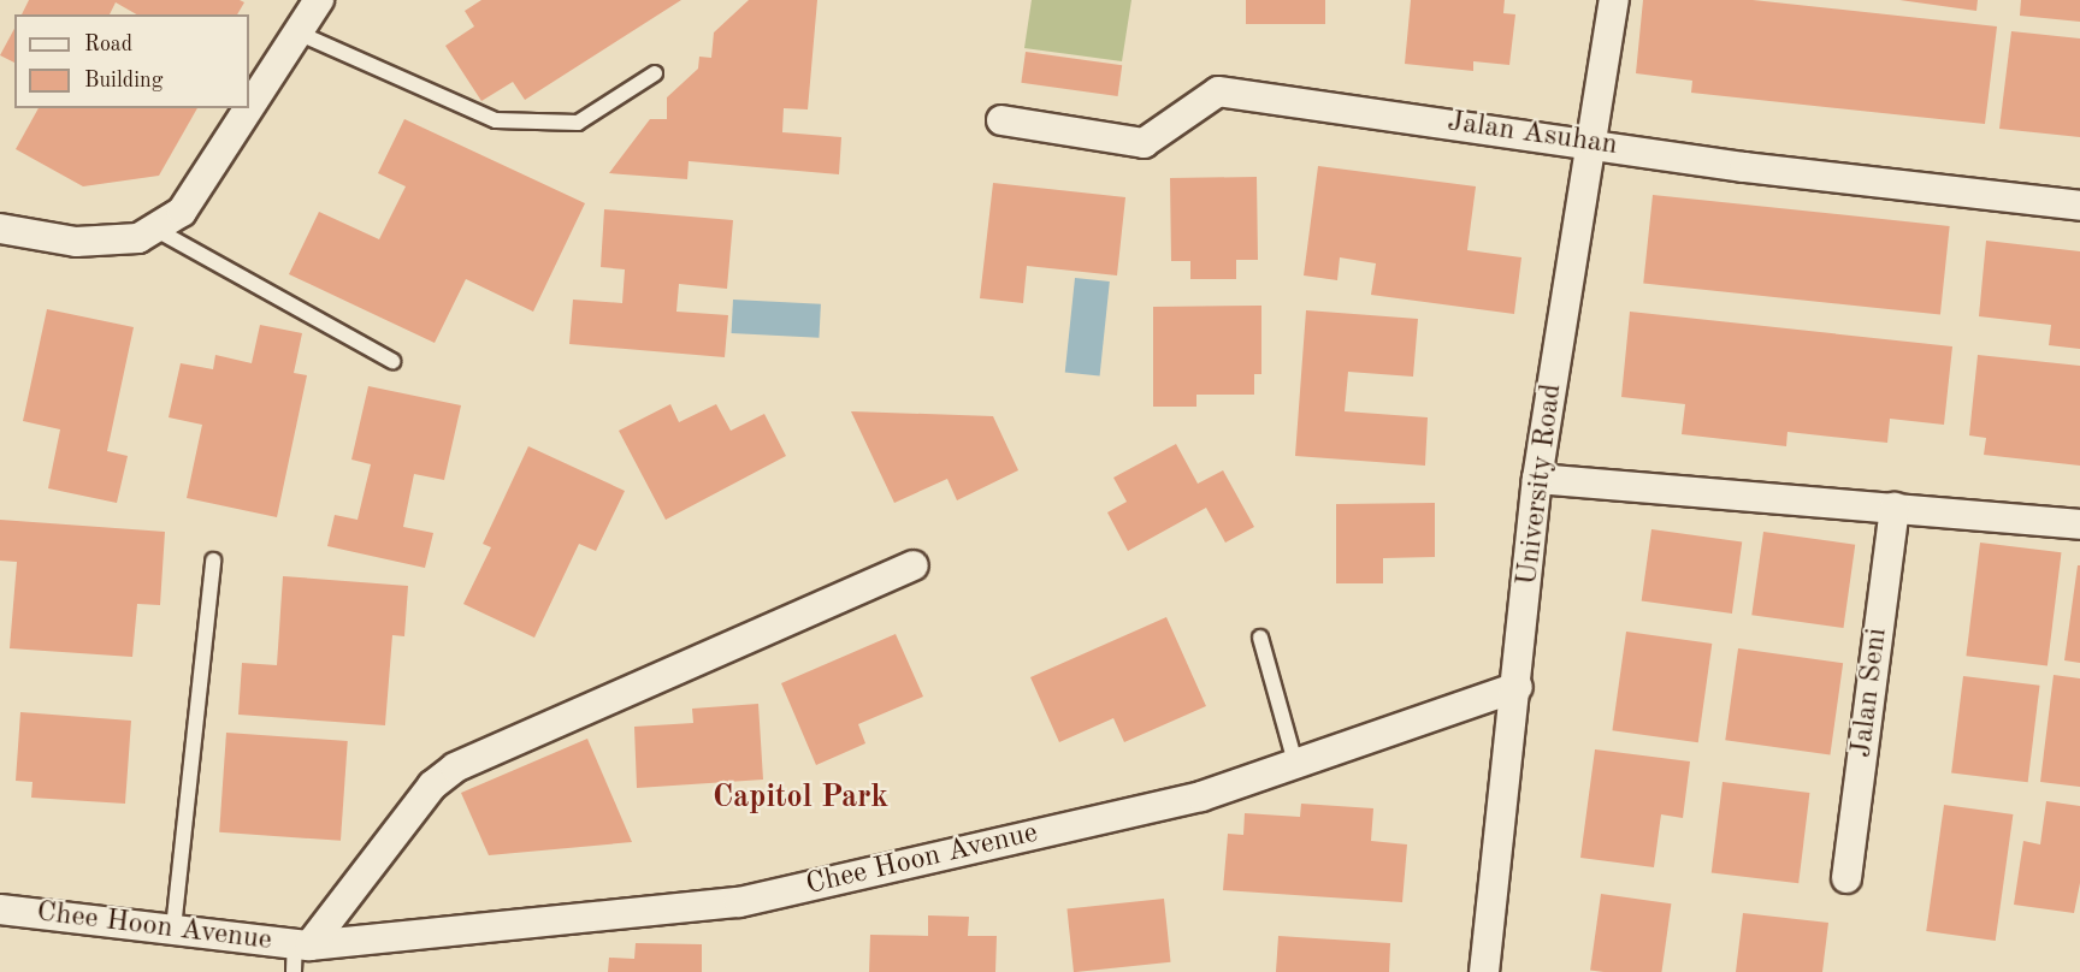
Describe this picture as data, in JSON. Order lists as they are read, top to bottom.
{
  "streets": {
    "street": [
      "Jalan Asuhan",
      "University Road",
      "Jalan Seni",
      "Chee Hoon Avenue"
    ]
  },
  "crossings": [
    ["Jalan Asuhan", "University Road"],
    ["University Road", "Chee Hoon Avenue"]
  ],
  "districts": ["Capitol Park"],
  "legend": ["Road", "Building"]
}
